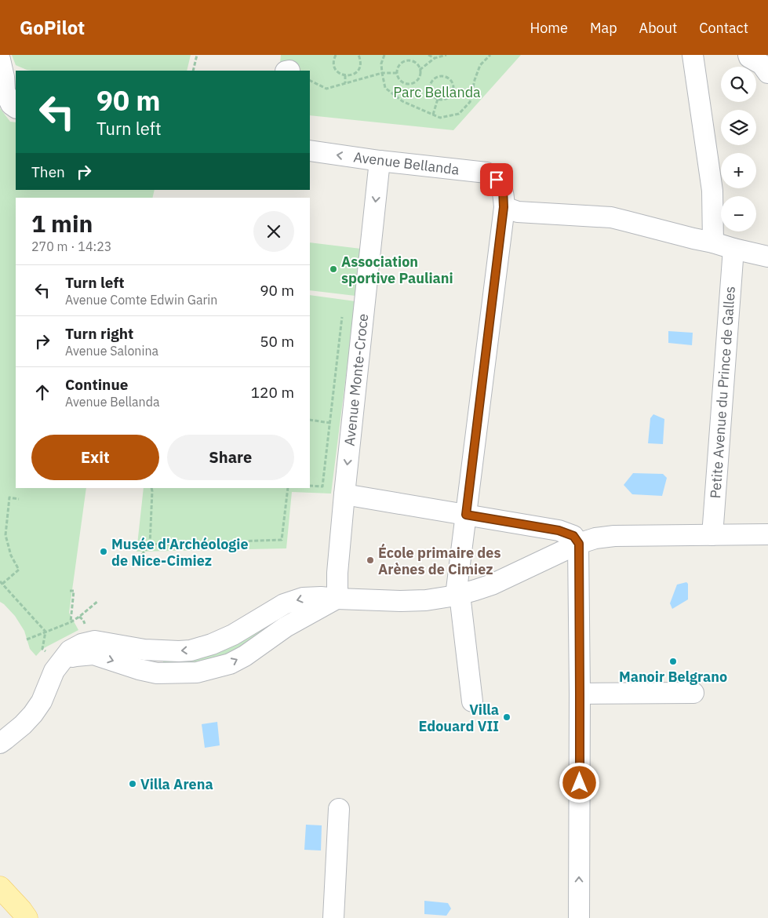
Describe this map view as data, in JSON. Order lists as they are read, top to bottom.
{
  "streets": {
    "street": ["Avenue Bellanda", "Avenue Monte-Croce", "Petite Avenue du Prince de Galles"]
  },
  "crossings": [
    ["Avenue Bellanda", "Avenue Monte-Croce"]
  ],
  "one_way": ["Avenue Monte-Croce"],
  "parks": ["Parc Bellanda"],
  "places": [
    "Association sportive Pauliani",
    "Musée d'Archéologie de Nice-Cimiez",
    "École primaire des Arènes de Cimiez",
    "Manoir Belgrano",
    "Villa Edouard VII",
    "Villa Arena"
  ],
  "page": {
    "header": "GoPilot",
    "nav": [
      "Home",
      "Map",
      "About",
      "Contact"
    ],
    "map_buttons": ["+", "−"],
    "turn": ["90 m", "Turn left"],
    "then": "Then",
    "heading": ["1 min", "270 m · 14:23"],
    "list": [
      {
        "name": "Turn left",
        "note": "Avenue Comte Edwin Garin",
        "value": "90 m"
      },
      {
        "name": "Turn right",
        "note": "Avenue Salonina",
        "value": "50 m"
      },
      {
        "name": "Continue",
        "note": "Avenue Bellanda",
        "value": "120 m"
      }
    ],
    "buttons": ["Exit", "Share"]
  }
}
